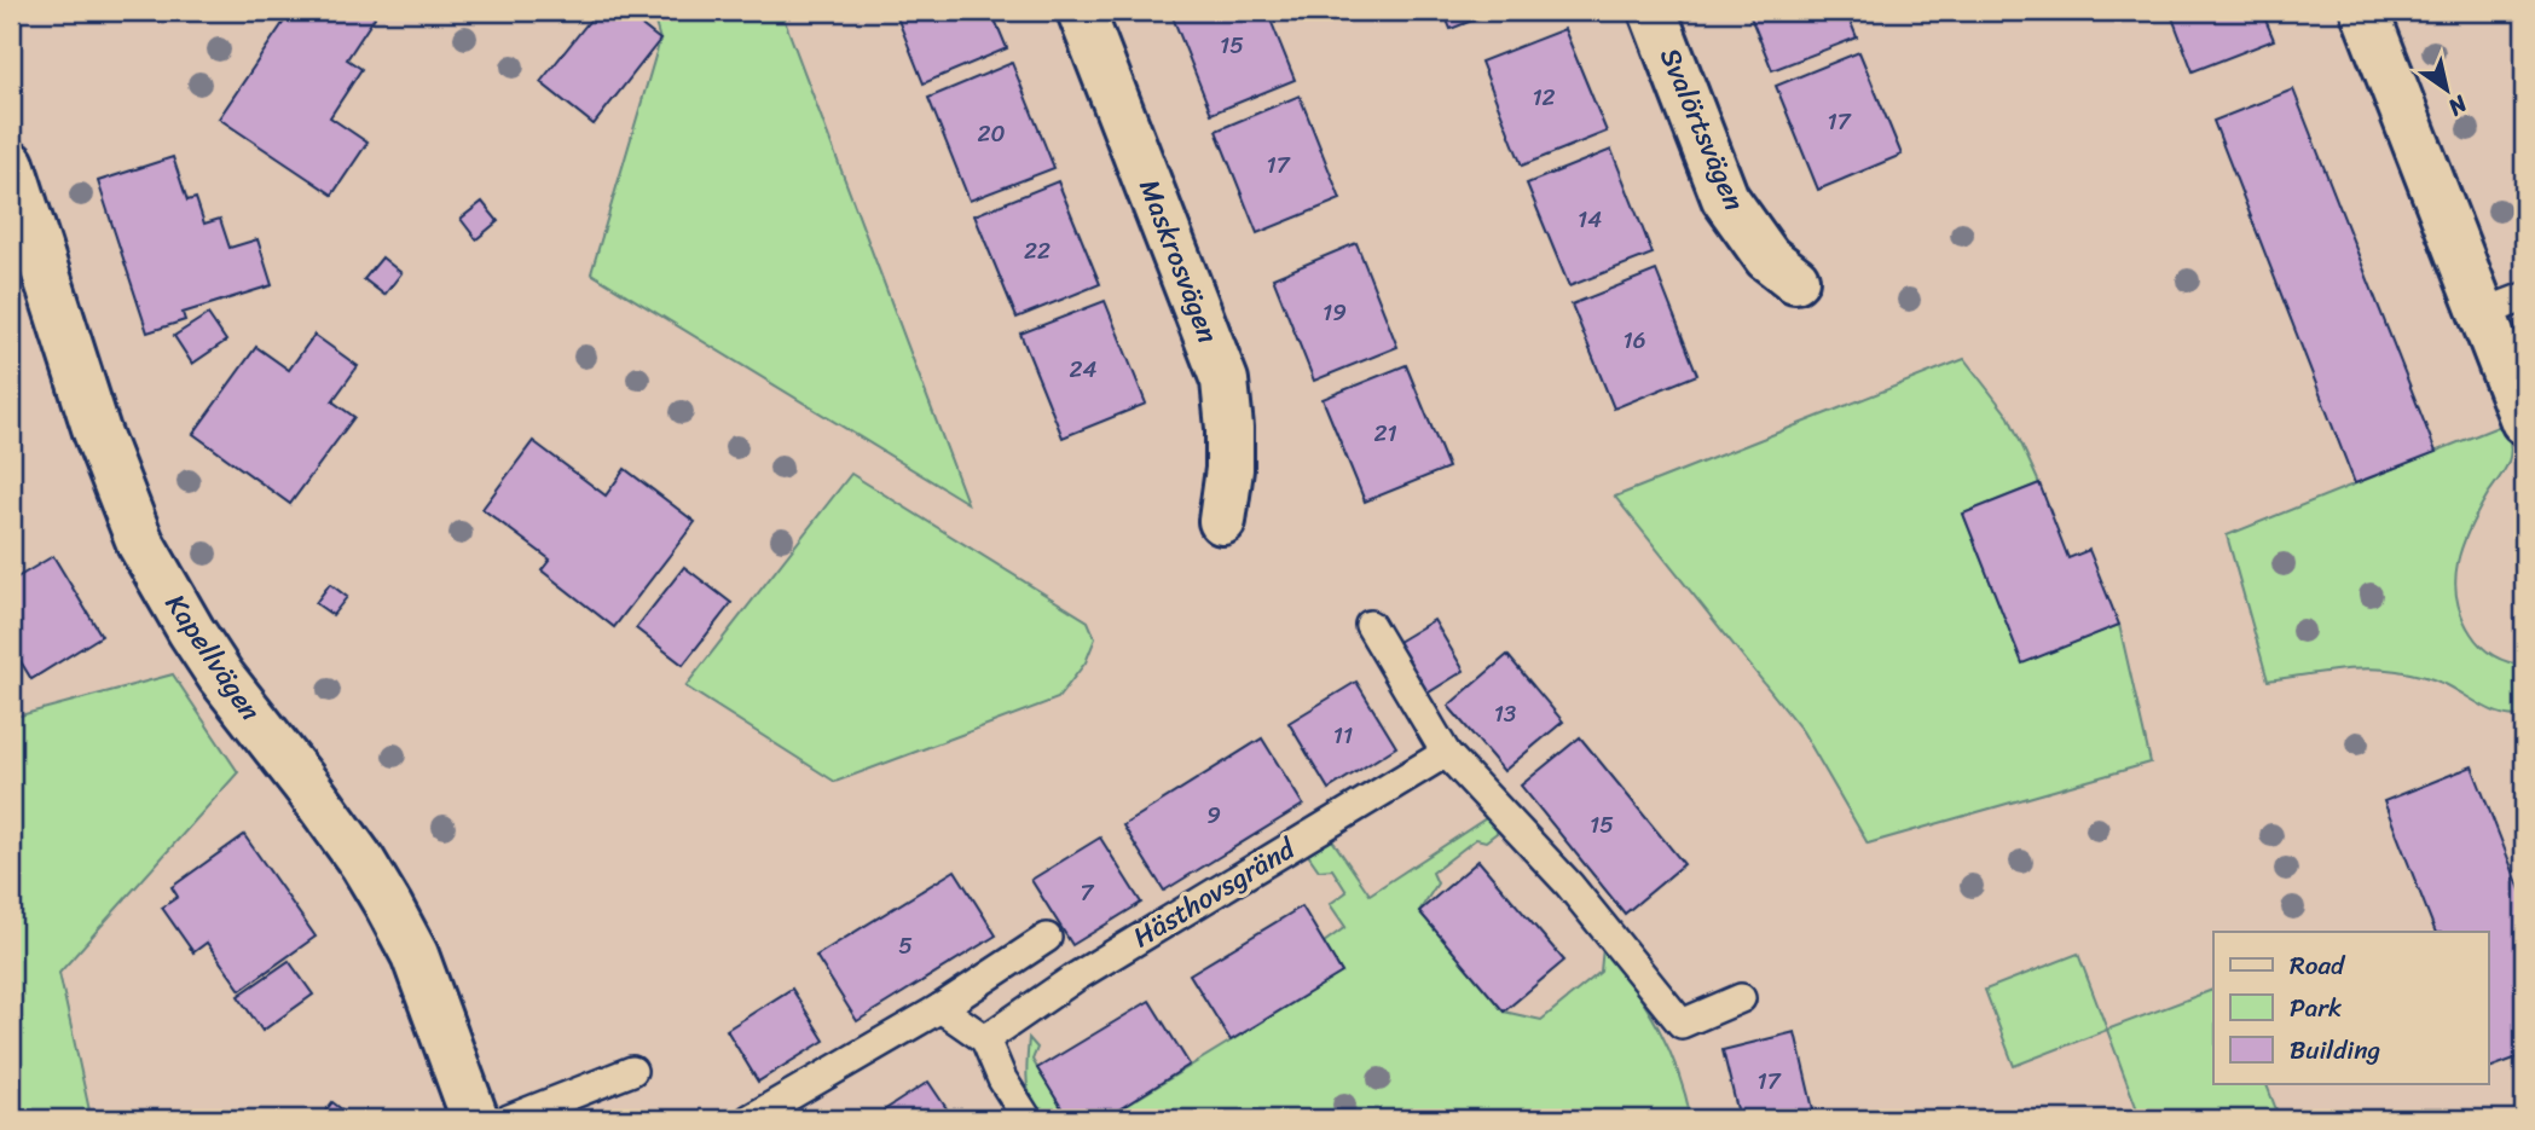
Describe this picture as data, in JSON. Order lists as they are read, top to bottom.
{
  "streets": {
    "street": ["Svalörtsvägen", "Maskrosvägen", "Kapellvägen"],
    "lane": ["Hästhovsgränd"]
  },
  "house_numbers": [
    "15",
    "12",
    "17",
    "20",
    "17",
    "14",
    "22",
    "19",
    "16",
    "24",
    "21",
    "13",
    "11",
    "9",
    "15",
    "7",
    "5",
    "17"
  ],
  "legend": ["Road", "Park", "Building"],
  "north": "bottom right"
}
